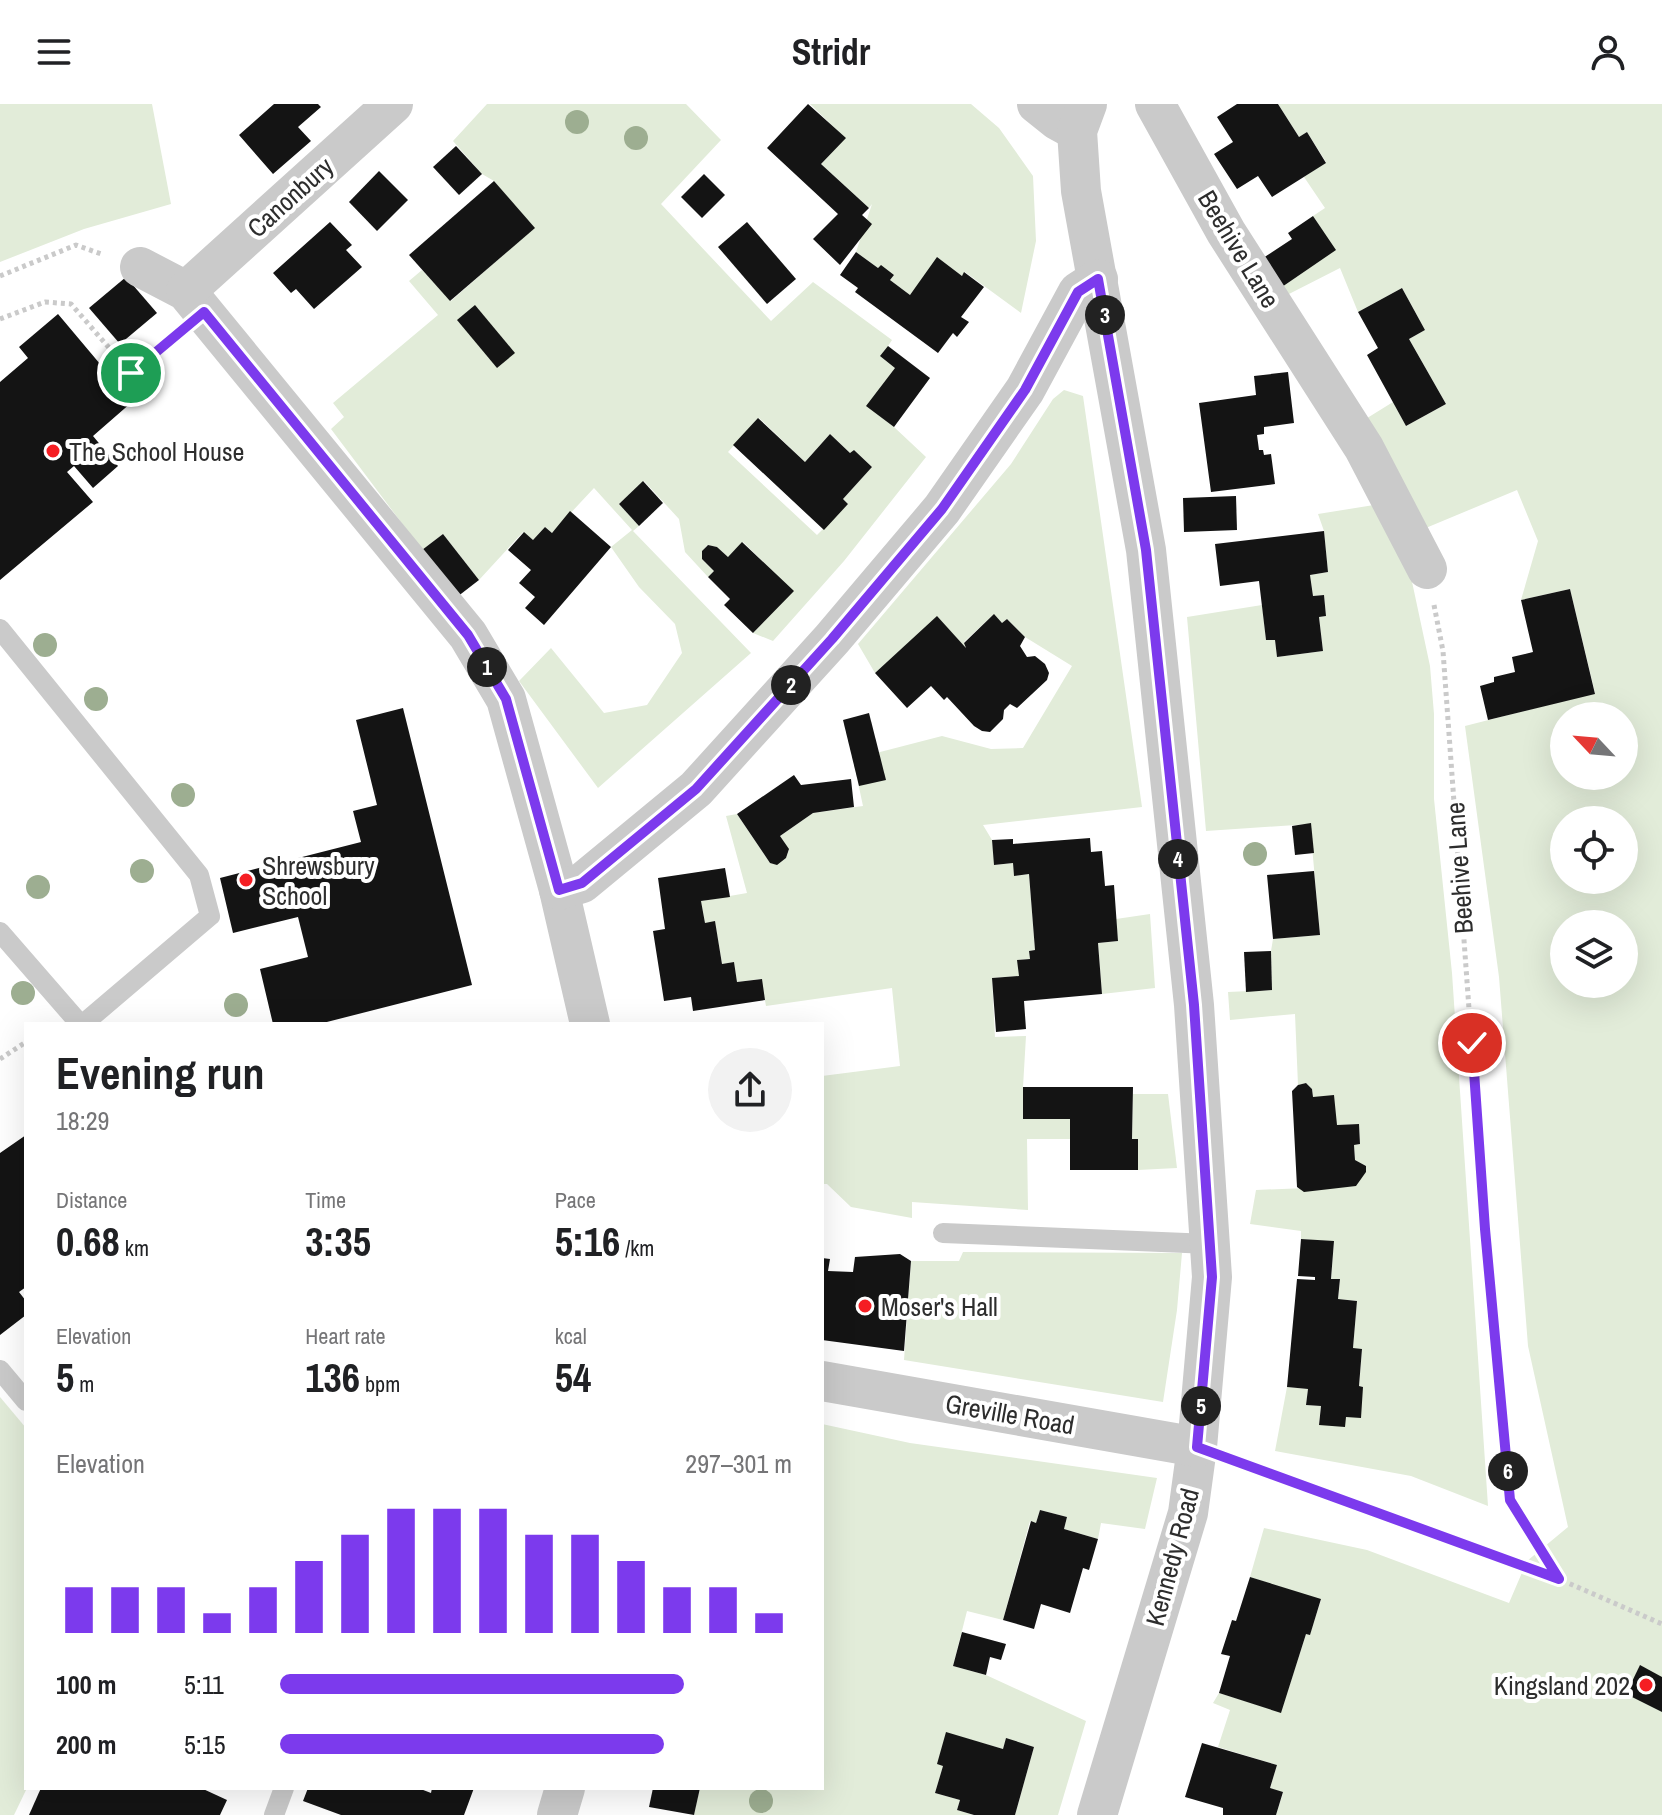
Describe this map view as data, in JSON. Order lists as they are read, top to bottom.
{
  "streets": {
    "street": [
      "Canonbury",
      "Beehive Lane",
      "Greville Road",
      "Kennedy Road"
    ]
  },
  "crossings": [
    ["Greville Road", "Kennedy Road"]
  ],
  "places": [
    "The School House",
    "Shrewsbury School",
    "Moser's Hall",
    "Kingsland 202"
  ],
  "north": "top left",
  "page": {
    "header": "Stridr",
    "pins": [
      "3",
      "1",
      "2",
      "4",
      "5",
      "6"
    ],
    "heading": ["Evening run", "18:29"],
    "stats": [
      ["Distance", "0.68 km"],
      ["Time", "3:35"],
      ["Pace", "5:16 /km"],
      ["Elevation", "5 m"],
      ["Heart rate", "136 bpm"],
      ["kcal", "54"]
    ],
    "chart": ["Elevation", "297–301 m"],
    "list": [
      {
        "name": "100 m",
        "note": "5:11"
      },
      {
        "name": "200 m",
        "note": "5:15"
      }
    ]
  }
}
